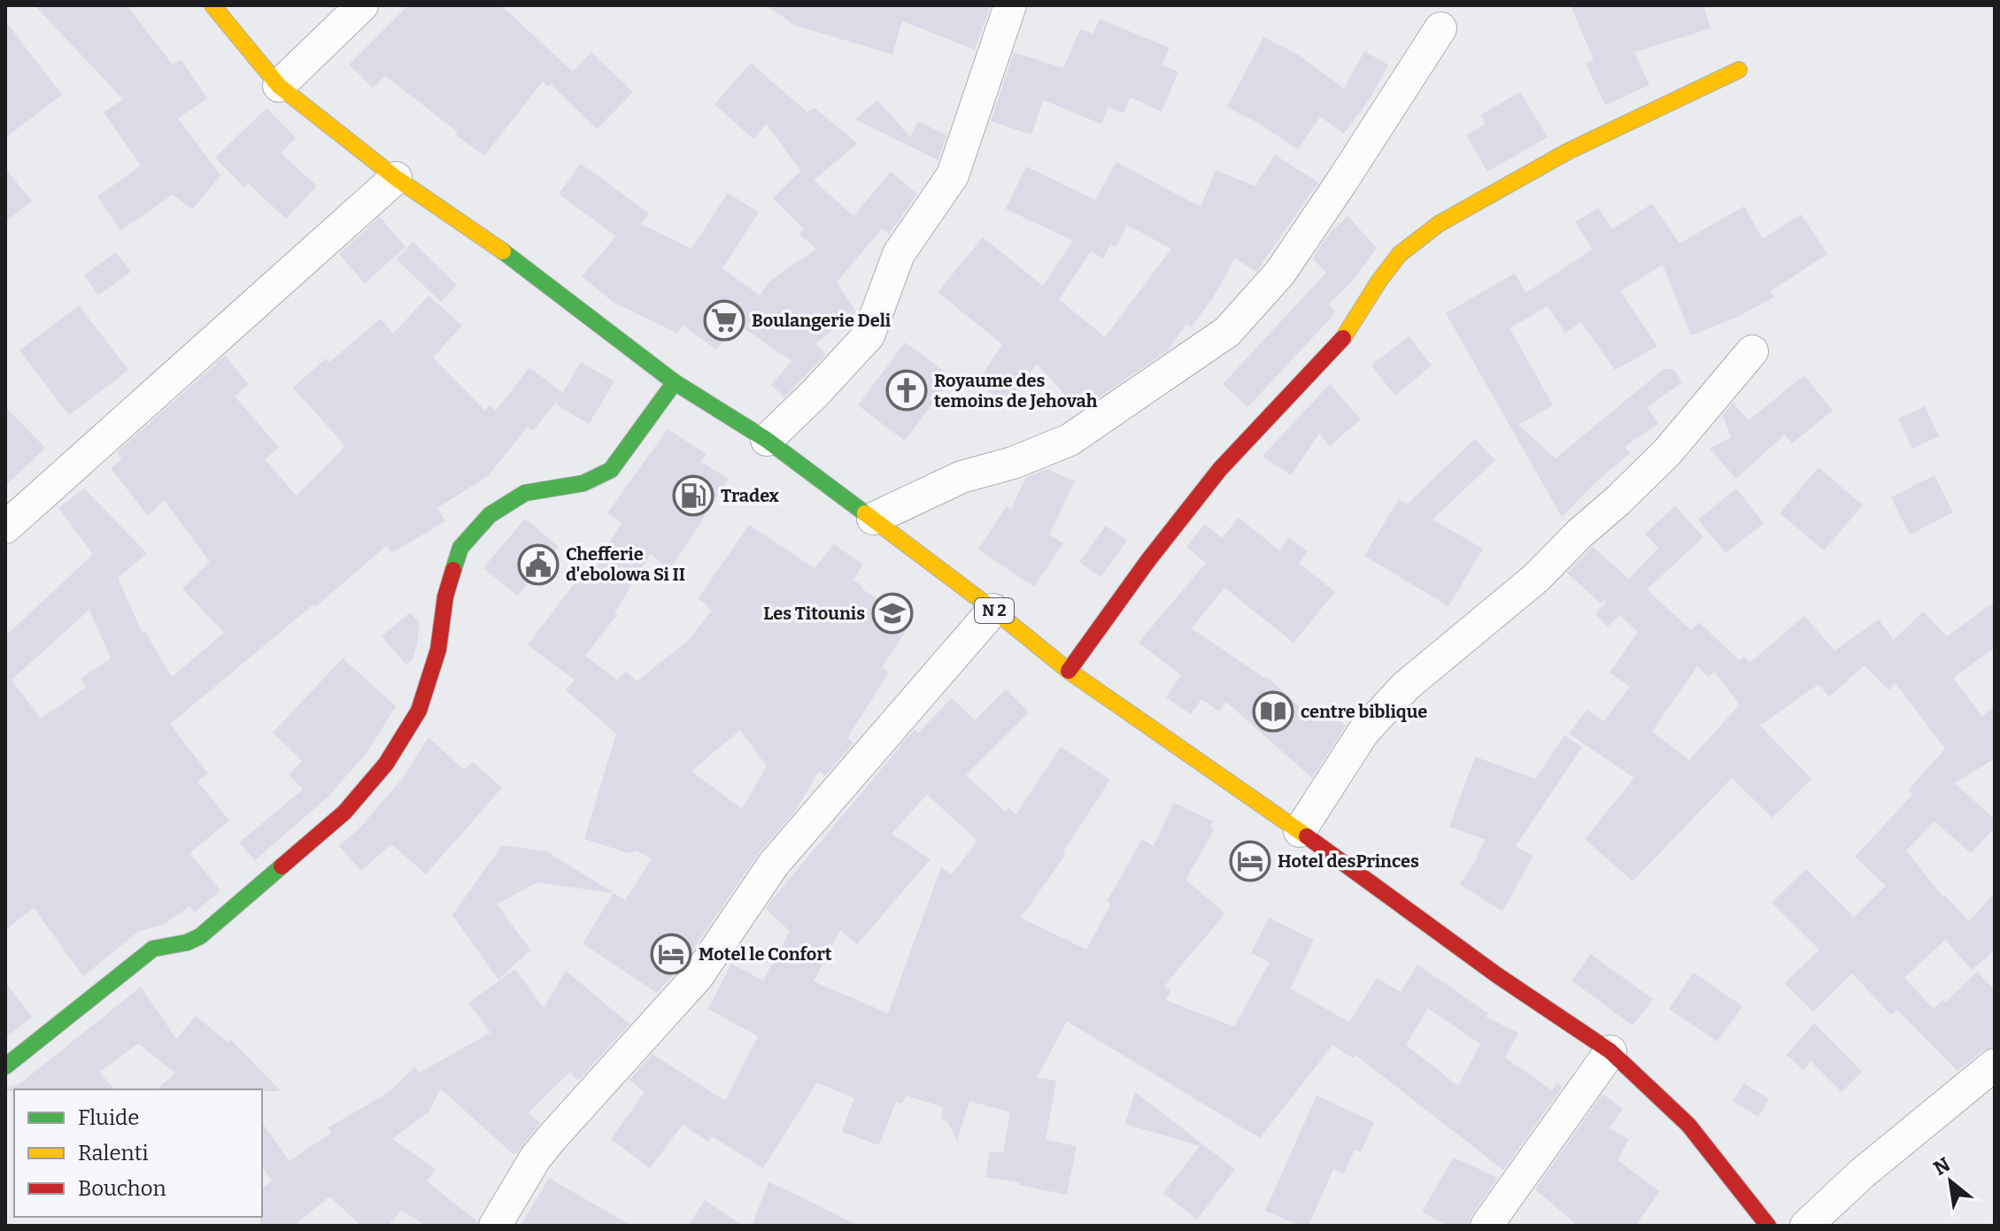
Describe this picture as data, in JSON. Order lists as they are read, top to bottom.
{
  "streets": {
    "main road": ["N 2"]
  },
  "places": {
    "supermarket": ["Boulangerie Deli"],
    "church": ["Royaume des temoins de Jehovah"],
    "fuel station": ["Tradex"],
    "public building": ["Chefferie d'ebolowa Si II"],
    "school or university": ["Les Titounis"],
    "library": ["centre biblique"],
    "hotel": ["Hotel desPrinces", "Motel le Confort"]
  },
  "legend": ["Fluide", "Ralenti", "Bouchon"],
  "north": "top left"
}
